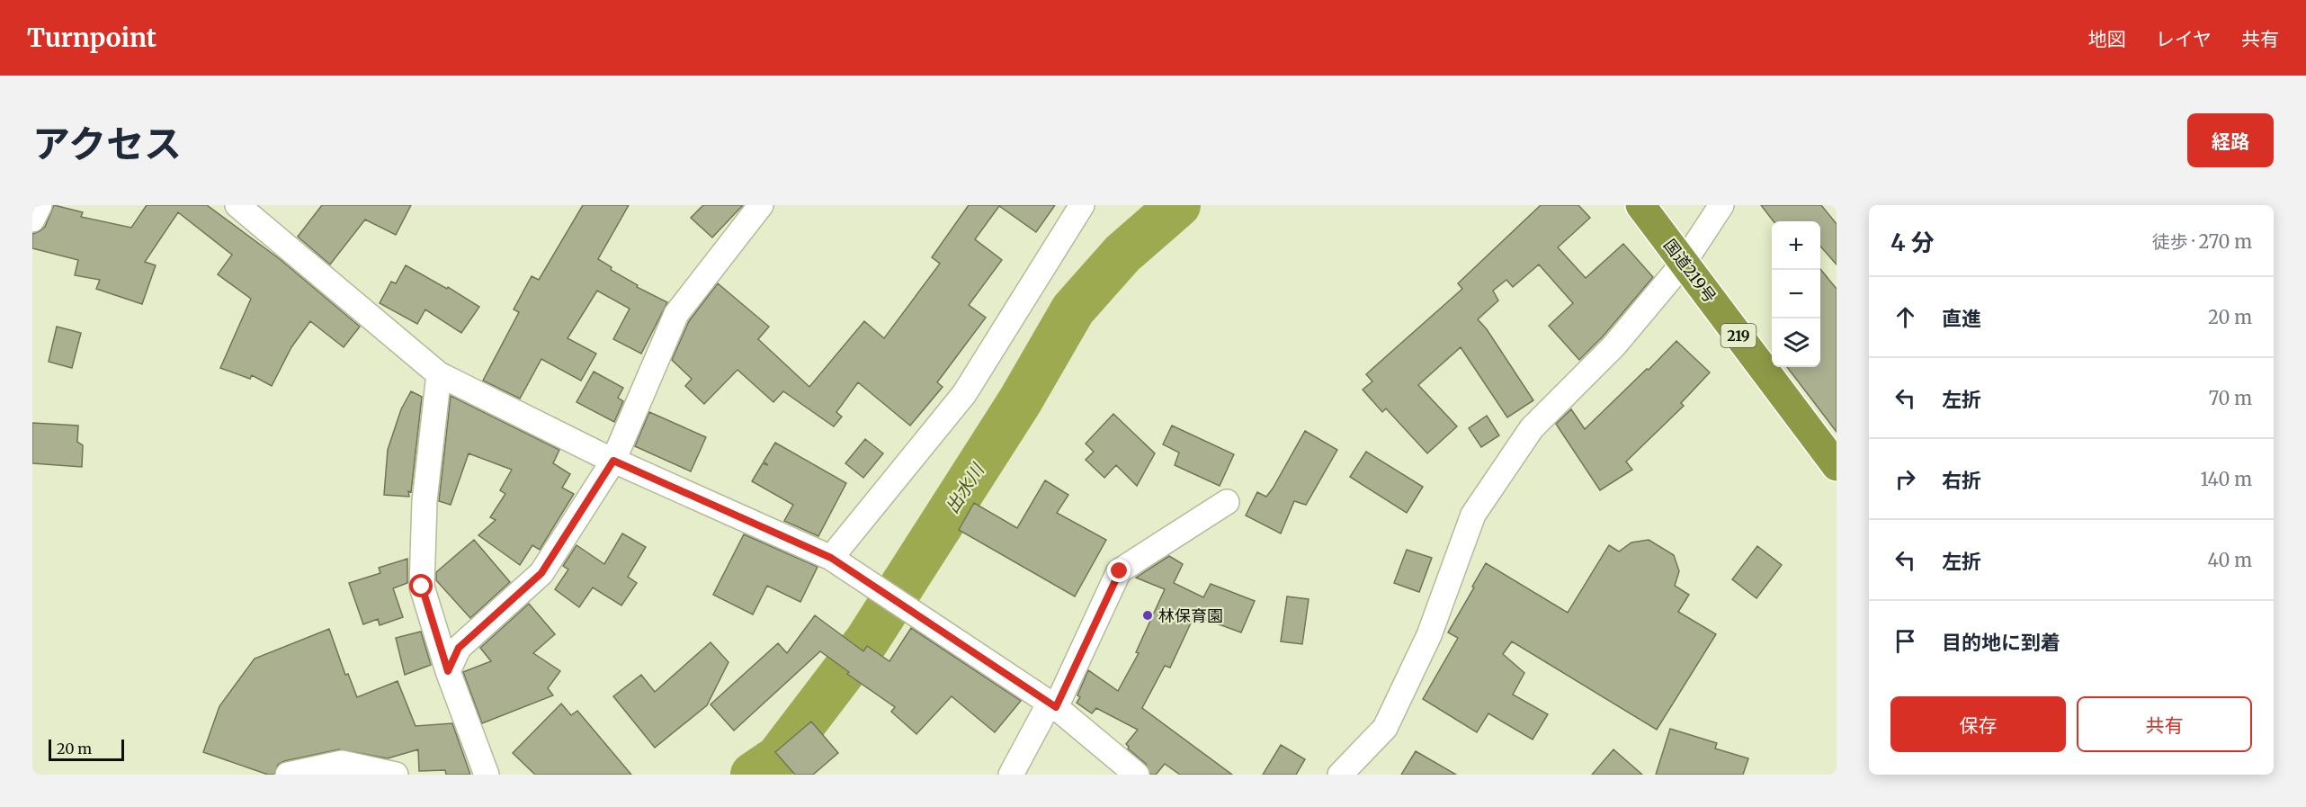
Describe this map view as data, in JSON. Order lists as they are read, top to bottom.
{
  "streets": {
    "highway": ["国道219号", "219"]
  },
  "water": ["出水川"],
  "places": ["林保育園"],
  "scale_bar": "20 m",
  "page": {
    "header": "Turnpoint",
    "nav": ["地図", "レイヤ", "共有"],
    "title": "アクセス",
    "buttons": [
      "経路",
      ["保存", "共有"]
    ],
    "heading": ["4 分", "徒歩 · 270 m"],
    "map_buttons": ["+", "−"],
    "list": [
      ["直進", "20 m"],
      ["左折", "70 m"],
      ["右折", "140 m"],
      ["左折", "40 m"],
      "目的地に到着"
    ],
    "scale": "20 m"
  }
}
